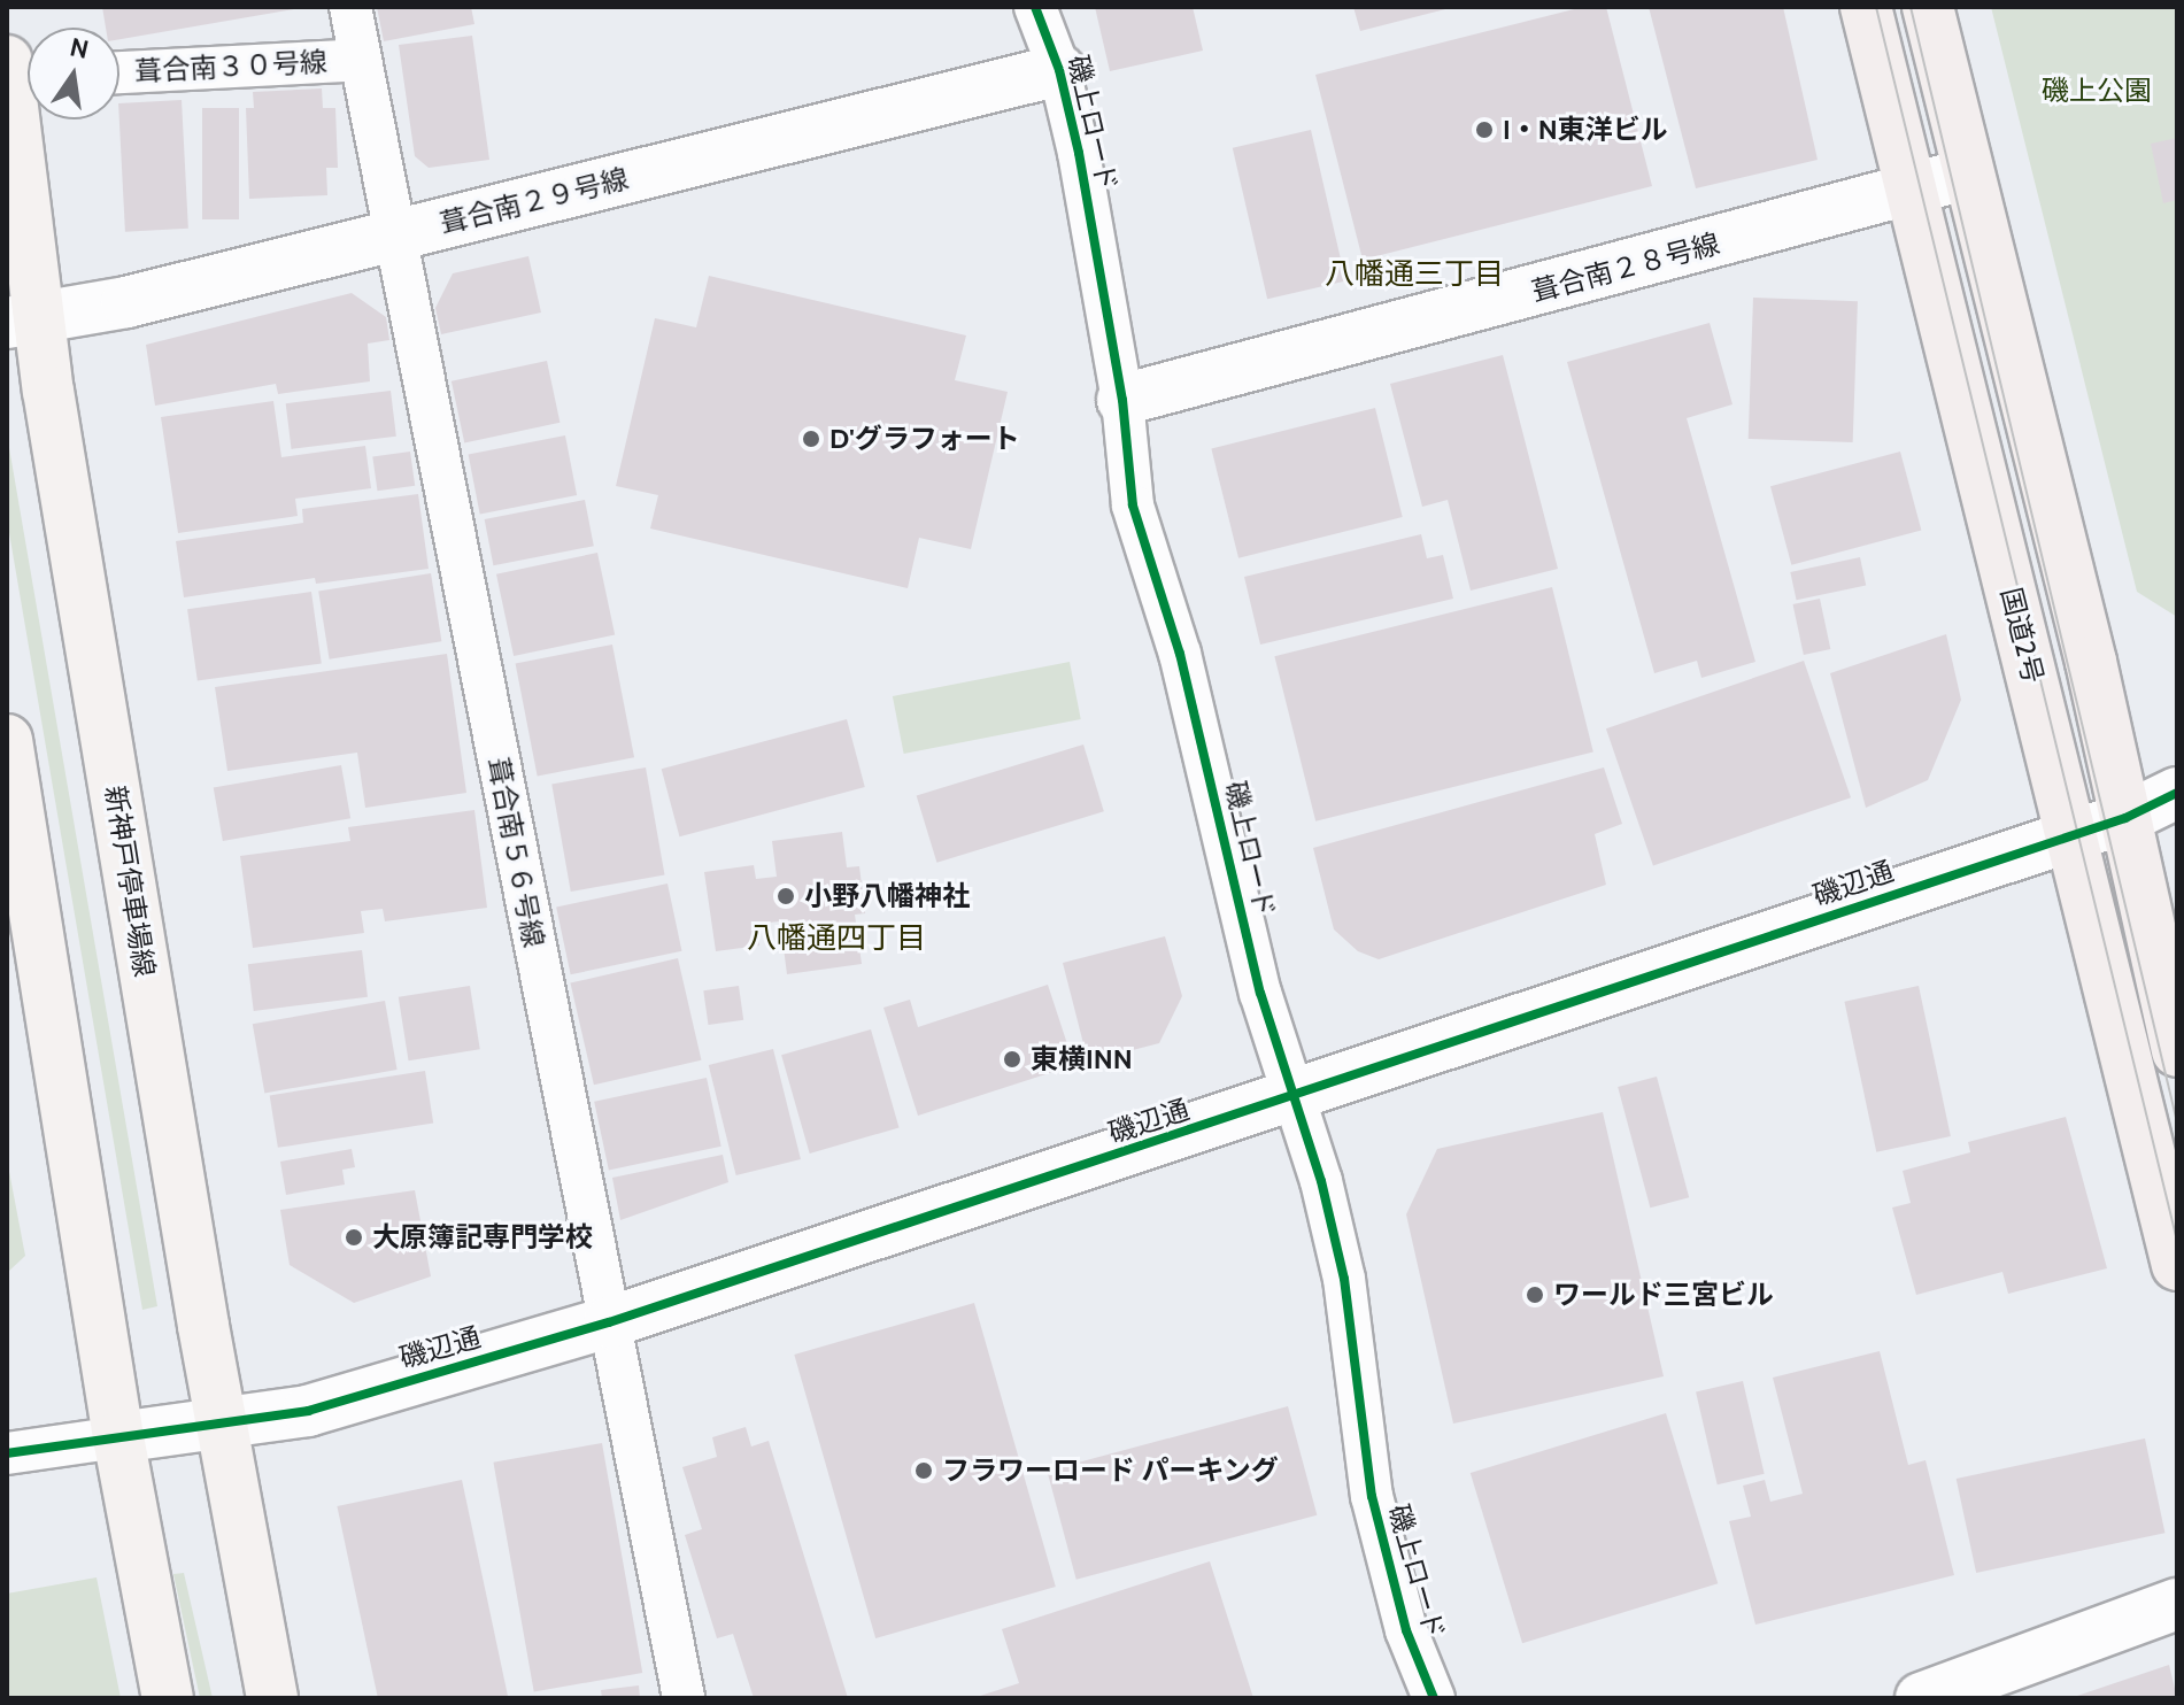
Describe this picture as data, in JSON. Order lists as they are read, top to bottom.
{
  "streets": {
    "highway": ["国道2号"],
    "main road": ["新神戸停車場線"],
    "street": [
      "葺合南３０号線",
      "磯上ロード",
      "葺合南２９号線",
      "葺合南２８号線",
      "葺合南５６号線",
      "磯辺通"
    ]
  },
  "crossings": [
    ["葺合南３０号線", "葺合南５６号線"],
    ["磯上ロード", "葺合南２９号線"],
    ["磯上ロード", "葺合南２８号線"],
    ["磯上ロード", "磯辺通"],
    ["葺合南２９号線", "葺合南５６号線"],
    ["葺合南２９号線", "新神戸停車場線"],
    ["葺合南２８号線", "国道2号"],
    ["国道2号", "磯辺通"],
    ["葺合南５６号線", "磯辺通"],
    ["新神戸停車場線", "磯辺通"]
  ],
  "districts": ["八幡通三丁目", "八幡通四丁目"],
  "parks": ["磯上公園"],
  "places": [
    "I・N東洋ビル",
    "D'グラフォート",
    "小野八幡神社",
    "東横INN",
    "大原簿記専門学校",
    "ワールド三宮ビル",
    "フラワーロード パーキング"
  ],
  "north": "top"
}
